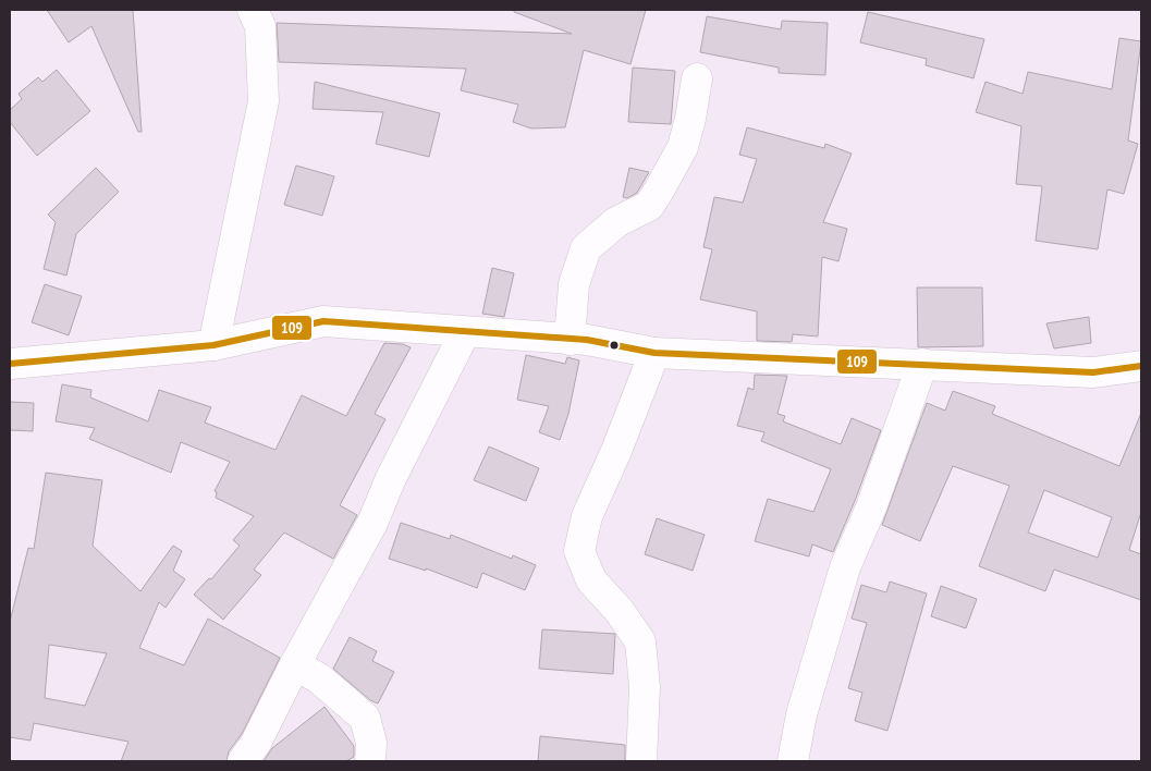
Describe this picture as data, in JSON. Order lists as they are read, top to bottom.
{
  "lines": ["transit line 109"]
}
